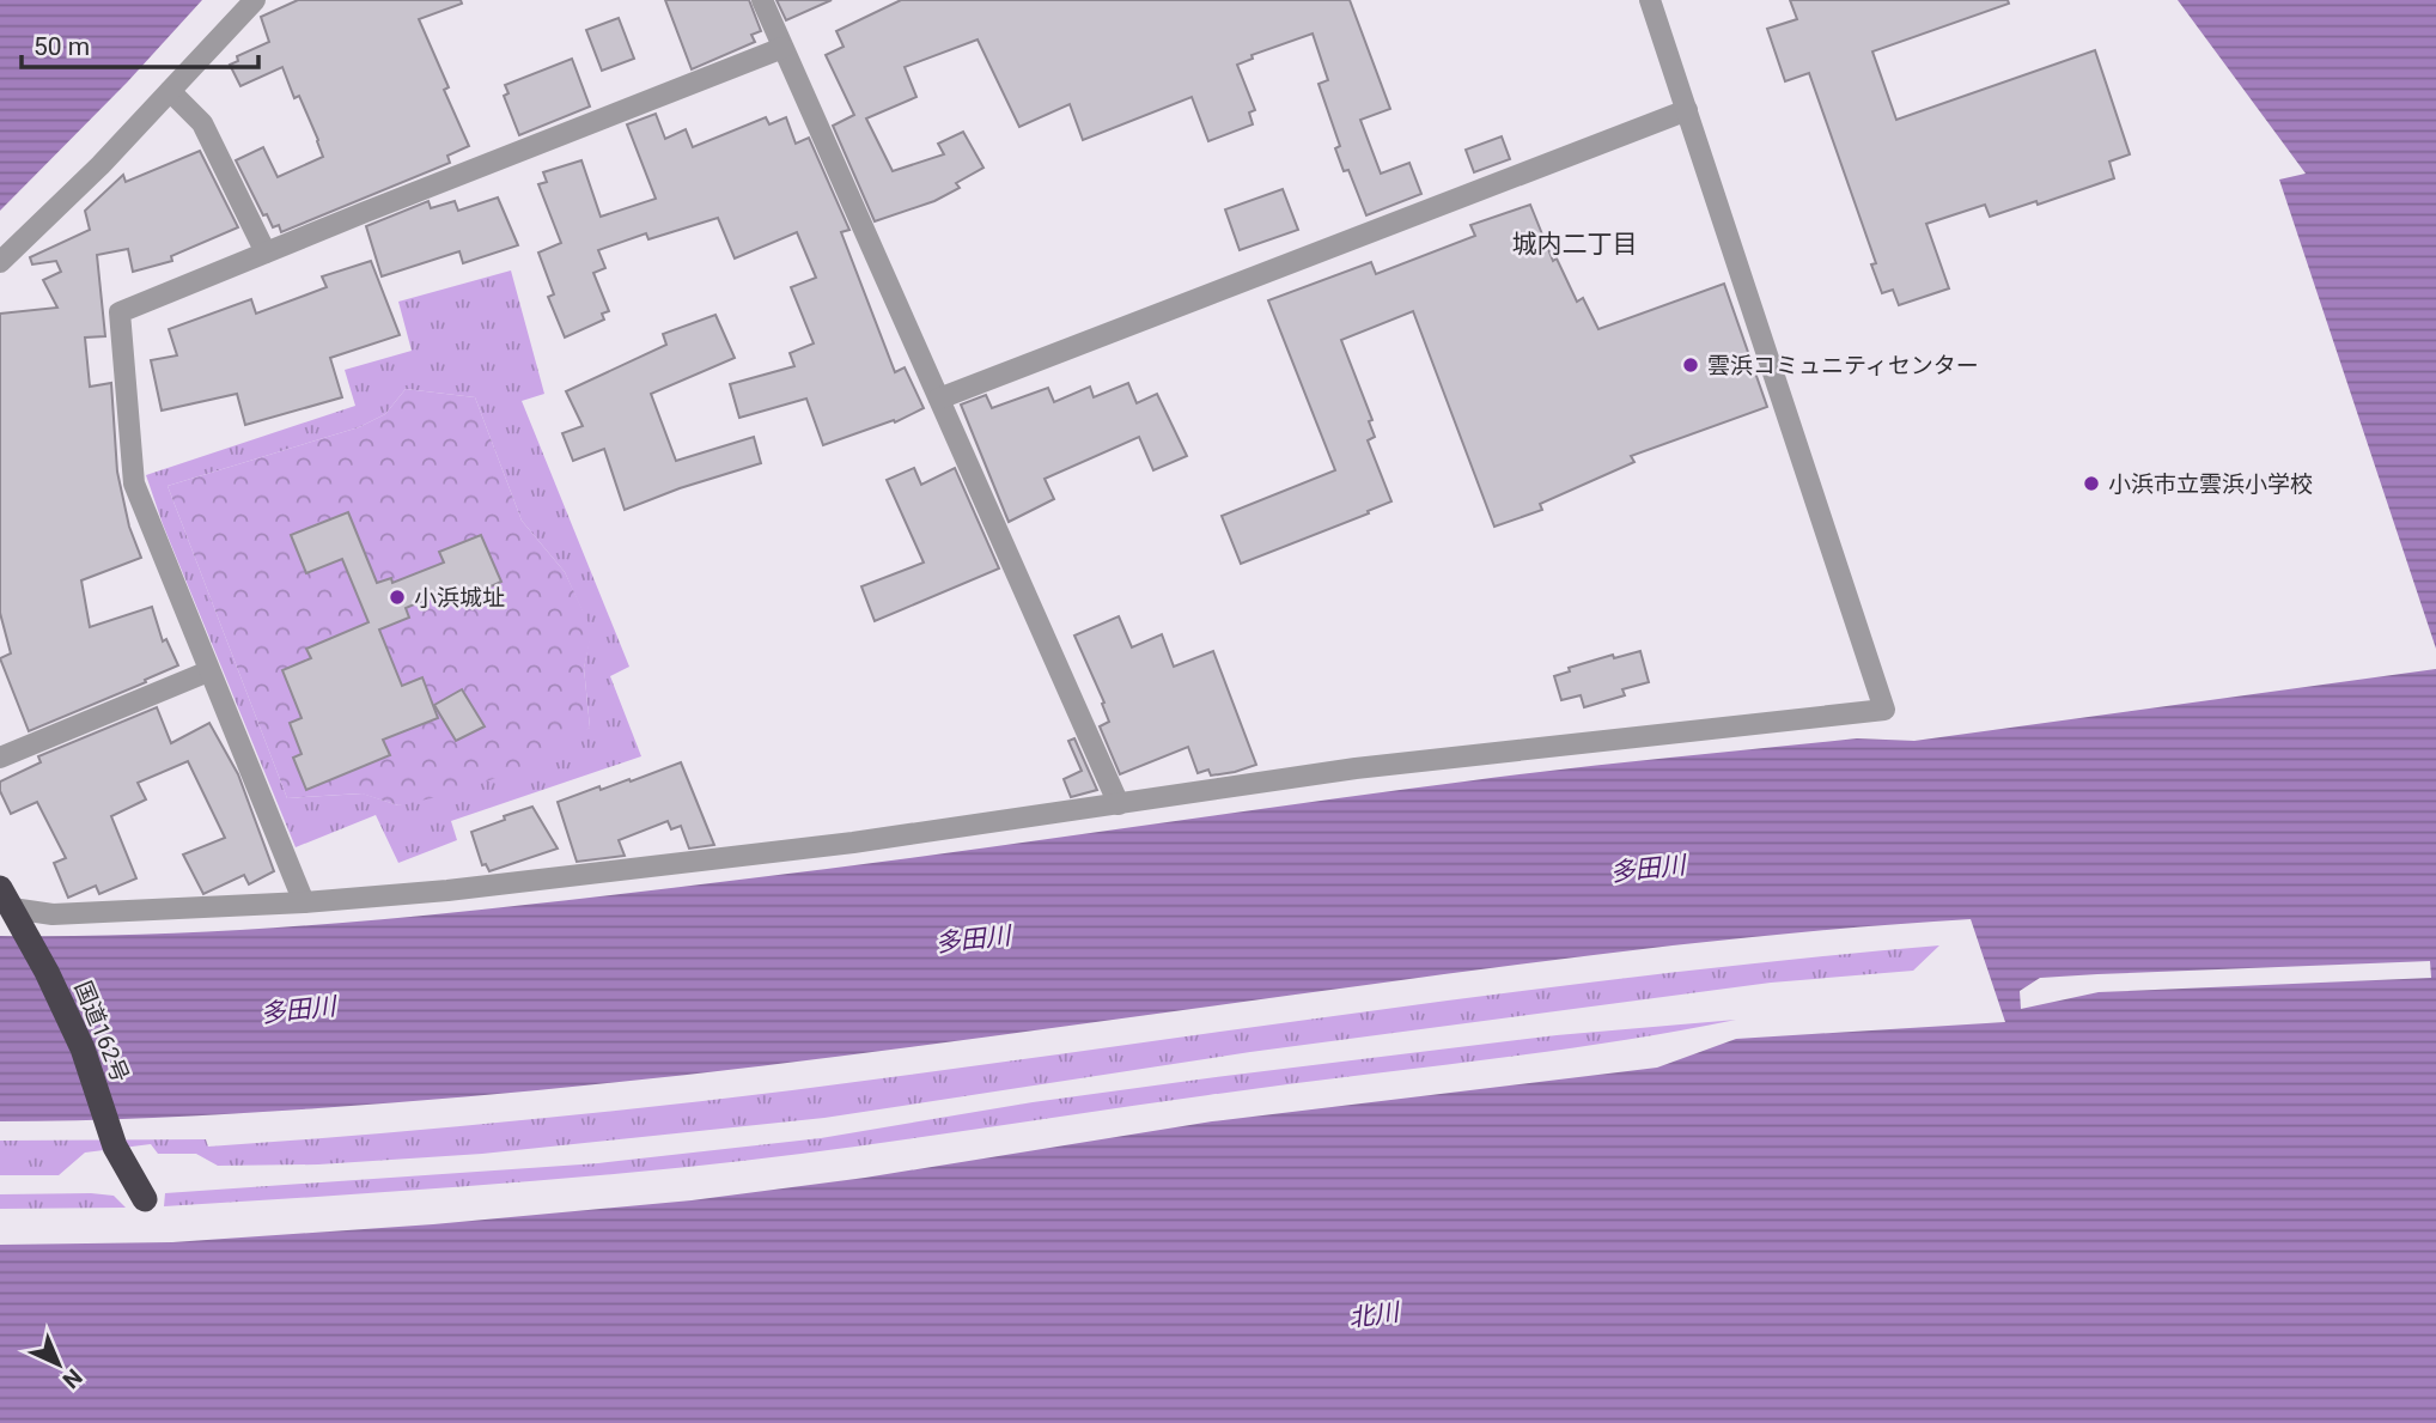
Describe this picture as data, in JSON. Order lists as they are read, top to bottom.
{
  "streets": {
    "highway": ["国道162号"]
  },
  "districts": ["城内二丁目"],
  "water": ["多田川", "北川"],
  "places": ["雲浜コミュニティセンター", "小浜市立雲浜小学校", "小浜城址"],
  "scale_bar": "50 m",
  "north": "bottom right"
}
